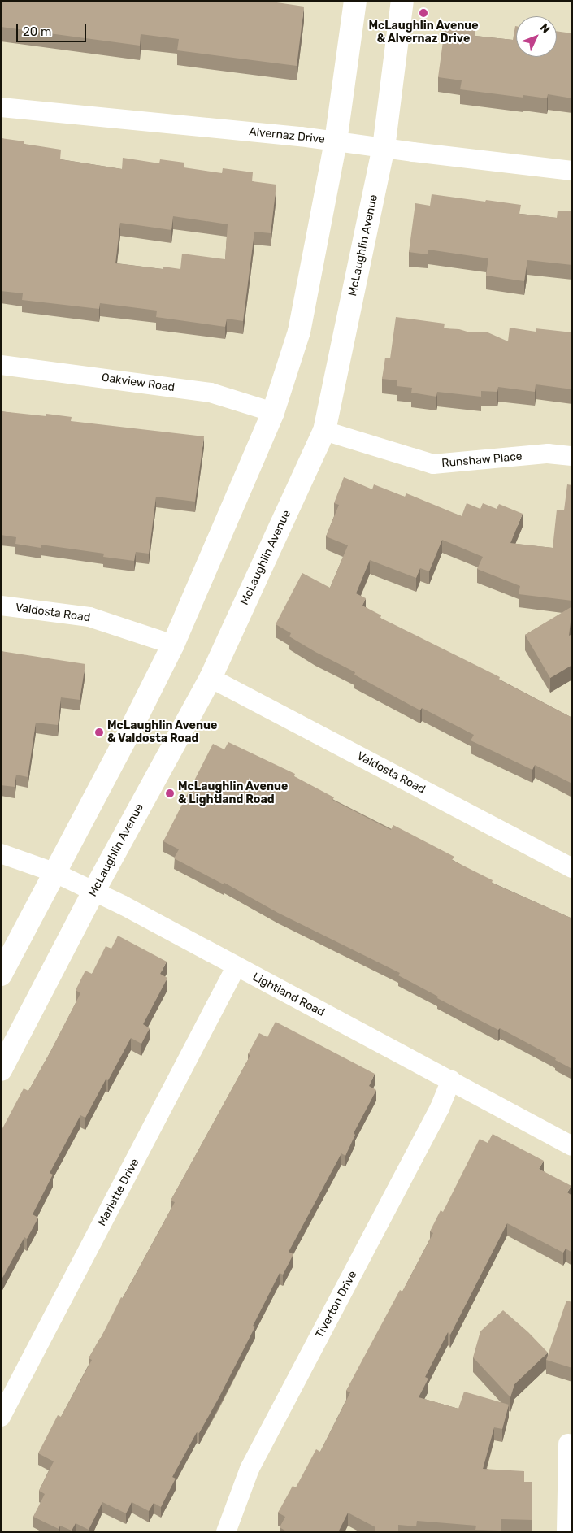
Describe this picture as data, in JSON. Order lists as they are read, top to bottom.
{
  "streets": {
    "main road": ["McLaughlin Avenue"],
    "street": [
      "Alvernaz Drive",
      "Oakview Road",
      "Runshaw Place",
      "Valdosta Road",
      "Lightland Road",
      "Marlette Drive",
      "Tiverton Drive"
    ]
  },
  "crossings": [
    ["Alvernaz Drive", "McLaughlin Avenue"],
    ["McLaughlin Avenue", "Runshaw Place"],
    ["McLaughlin Avenue", "Valdosta Road"],
    ["McLaughlin Avenue", "Lightland Road"],
    ["Lightland Road", "Marlette Drive"],
    ["Lightland Road", "Tiverton Drive"]
  ],
  "places": ["McLaughlin Avenue & Alvernaz Drive", "McLaughlin Avenue & Valdosta Road", "McLaughlin Avenue & Lightland Road"],
  "scale_bar": "20 m",
  "north": "top right"
}
